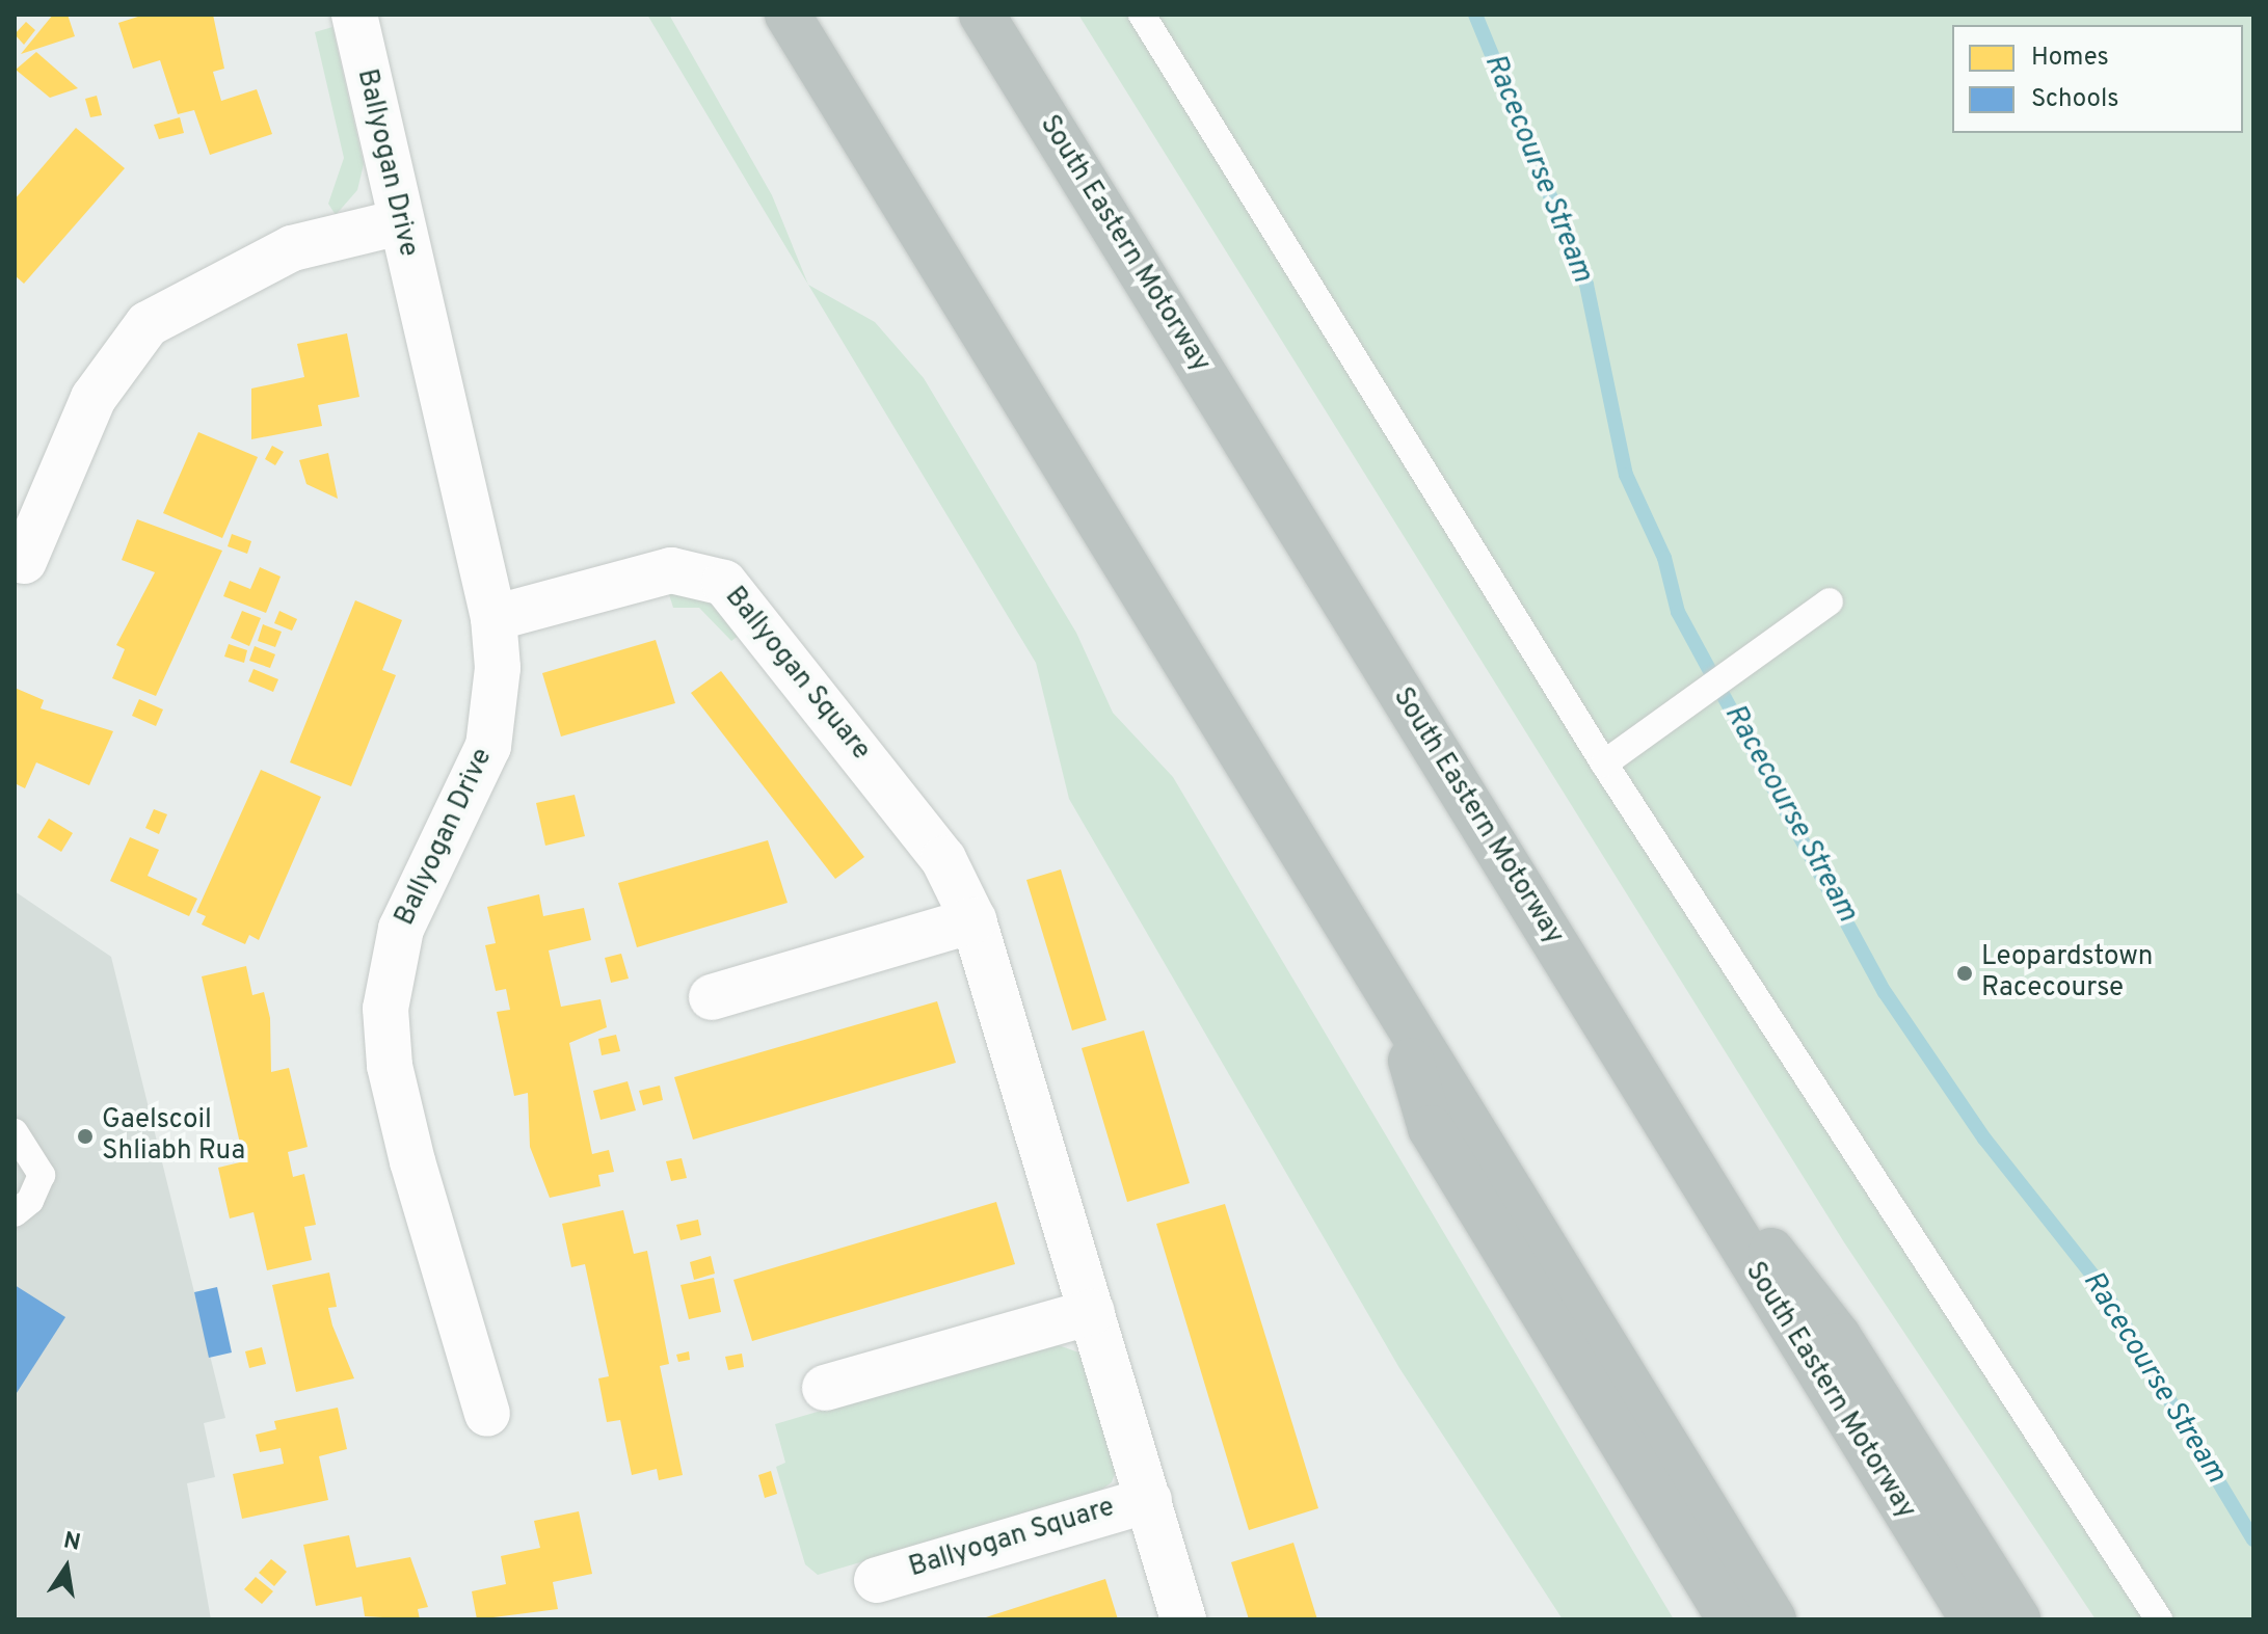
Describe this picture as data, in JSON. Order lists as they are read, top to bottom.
{
  "streets": {
    "highway": ["South Eastern Motorway"],
    "street": ["Ballyogan Drive", "Ballyogan Square"]
  },
  "crossings": [
    ["Ballyogan Drive", "Ballyogan Square"]
  ],
  "water": ["Racecourse Stream"],
  "places": ["Leopardstown Racecourse", "Gaelscoil Shliabh Rua"],
  "legend": ["Homes", "Schools"],
  "north": "top"
}
